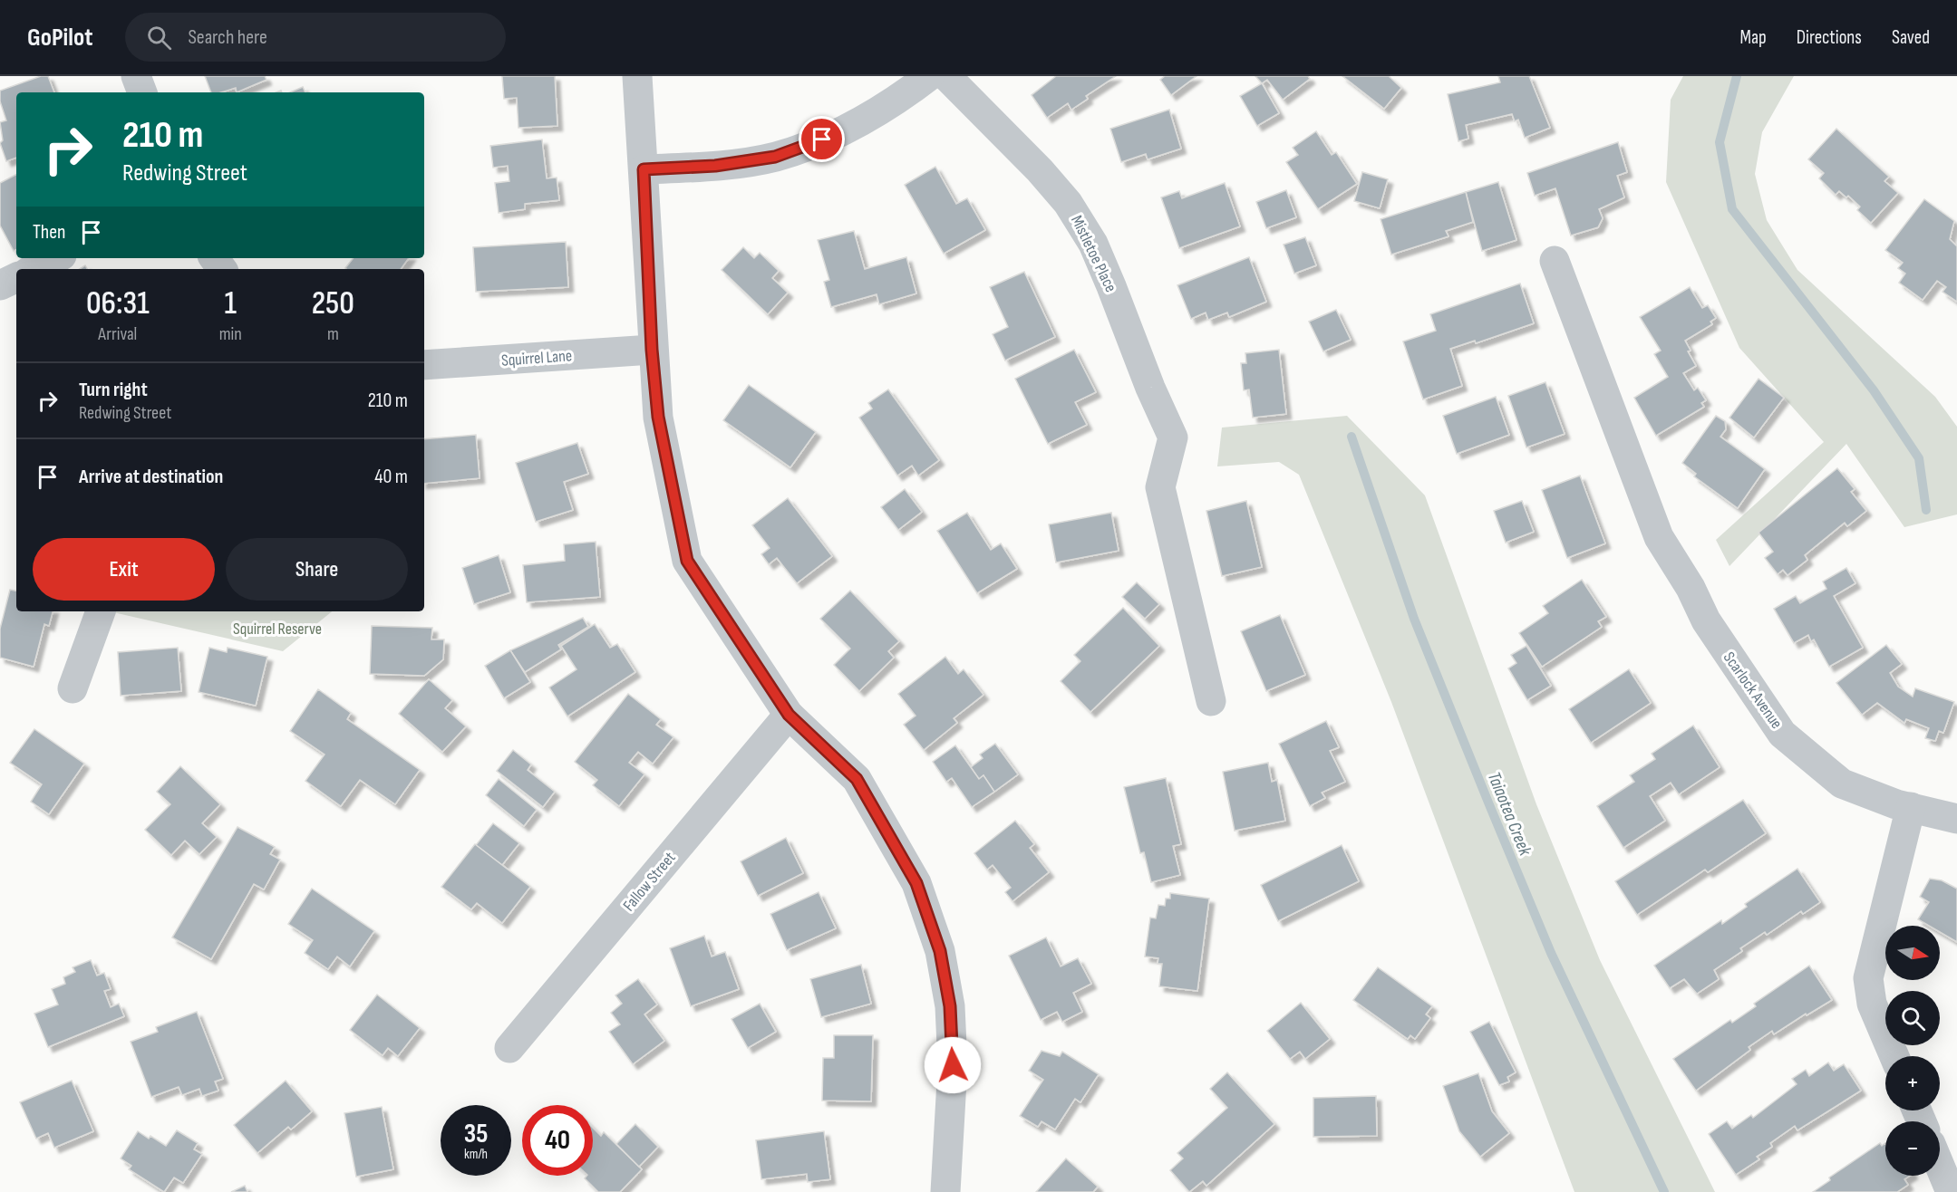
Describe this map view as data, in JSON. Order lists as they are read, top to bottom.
{
  "streets": {
    "street": [
      "Mistletoe Place",
      "Squirrel Lane",
      "Scarlock Avenue",
      "Fallow Street"
    ]
  },
  "water": ["Taiaotea Creek"],
  "parks": ["Squirrel Reserve"],
  "north": "right",
  "page": {
    "header": "GoPilot",
    "search": "Search here",
    "nav": ["Map", "Directions", "Saved"],
    "turn": ["210 m", "Redwing Street"],
    "then": "Then",
    "eta": [
      "06:31",
      "Arrival",
      "1",
      "min",
      "250",
      "m"
    ],
    "list": [
      {
        "name": "Turn right",
        "note": "Redwing Street",
        "value": "210 m"
      },
      {
        "name": "Arrive at destination",
        "value": "40 m"
      }
    ],
    "buttons": ["Exit", "Share"],
    "map_buttons": ["+", "−"],
    "speed": "35 km/h",
    "limit": "40"
  }
}
